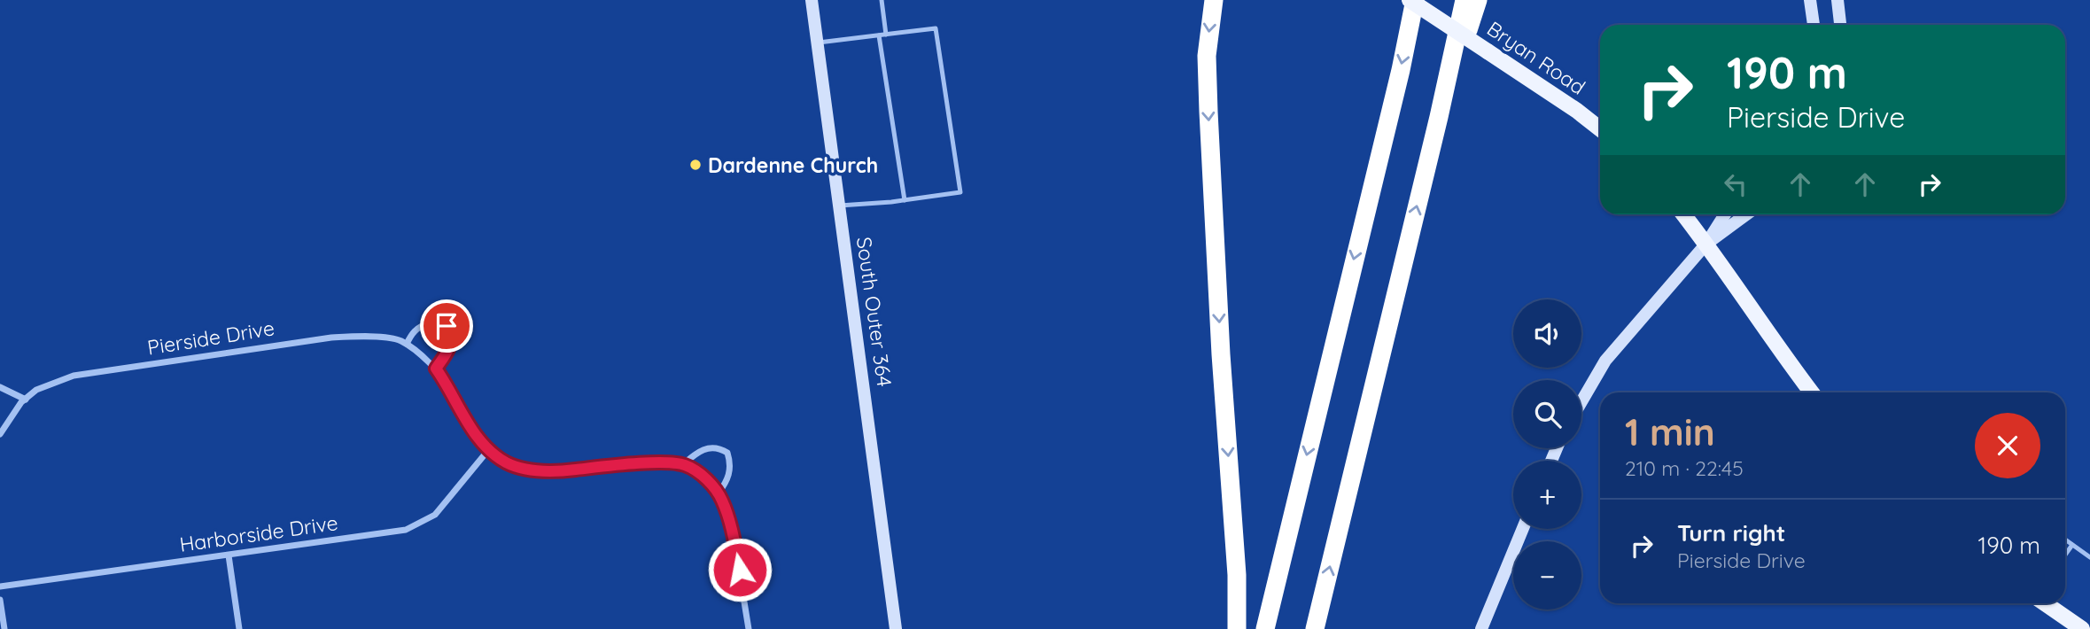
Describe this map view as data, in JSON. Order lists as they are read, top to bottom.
{
  "streets": {
    "main road": ["Bryan Road"],
    "street": ["South Outer 364", "Pierside Drive", "Harborside Drive"]
  },
  "crossings": [
    ["Pierside Drive", "Harborside Drive"]
  ],
  "places": ["Dardenne Church"],
  "page": {
    "turn": ["190 m", "Pierside Drive"],
    "map_buttons": ["+", "−"],
    "heading": ["1 min", "210 m · 22:45"],
    "list": [
      {
        "name": "Turn right",
        "note": "Pierside Drive",
        "value": "190 m"
      }
    ]
  }
}
